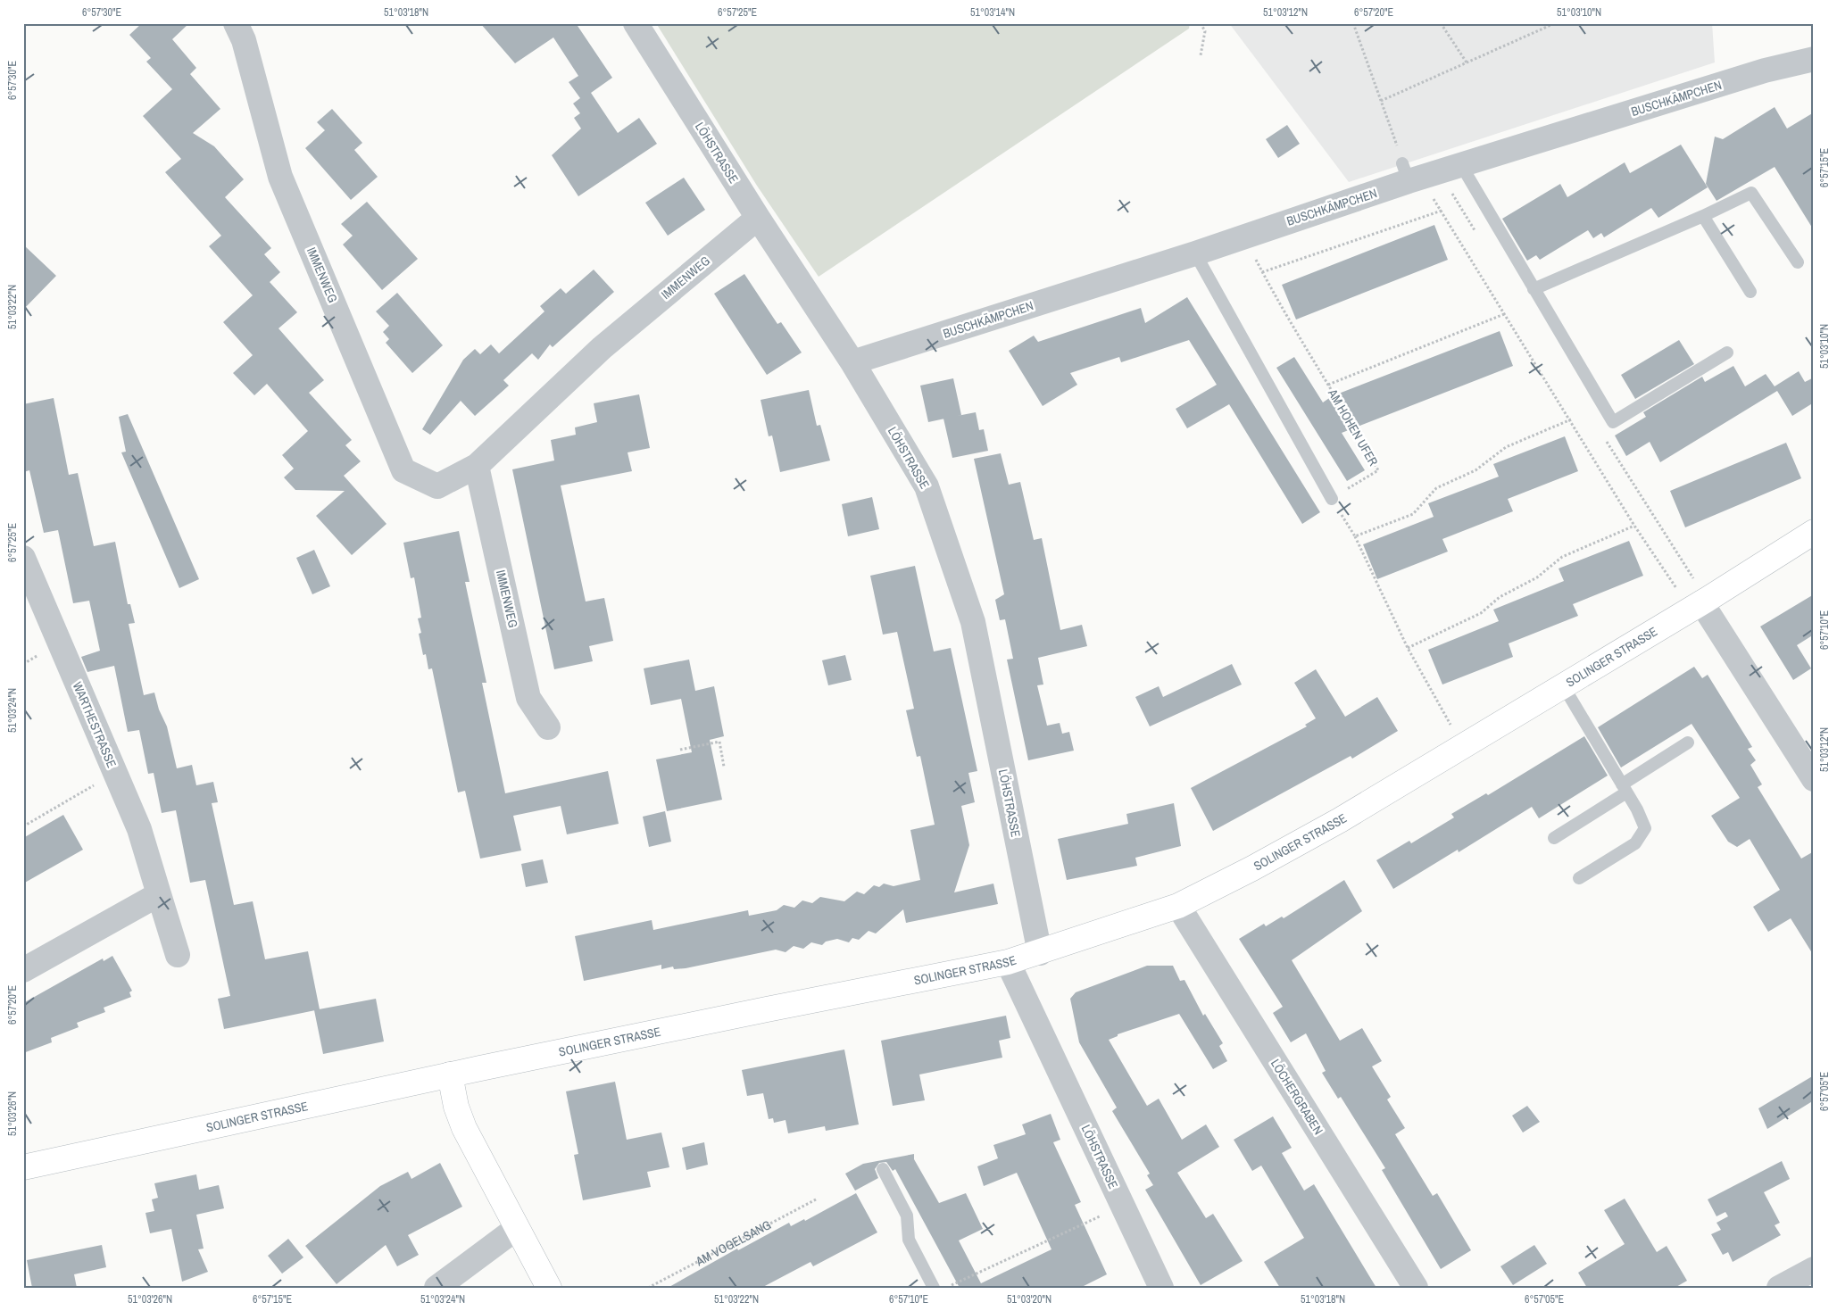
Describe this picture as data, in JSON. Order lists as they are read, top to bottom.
{
  "streets": {
    "main road": ["SOLINGER STRASSE"],
    "street": [
      "BUSCHKÄMPCHEN",
      "LÖHSTRASSE",
      "IMMENWEG",
      "WARTHESTRASSE",
      "LÖCHERGRABEN"
    ],
    "path": ["AM HOHEN UFER", "AM VOGELSANG"]
  },
  "crossings": [
    ["BUSCHKÄMPCHEN", "LÖHSTRASSE"],
    ["BUSCHKÄMPCHEN", "AM HOHEN UFER"],
    ["LÖHSTRASSE", "IMMENWEG"],
    ["LÖHSTRASSE", "SOLINGER STRASSE"],
    ["SOLINGER STRASSE", "LÖCHERGRABEN"]
  ],
  "coordinates": [
    "6°57'30\"E",
    "51°03'18\"N",
    "6°57'25\"E",
    "51°03'14\"N",
    "51°03'12\"N",
    "6°57'20\"E",
    "51°03'10\"N",
    "6°57'15\"E",
    "51°03'22\"N",
    "6°57'10\"E",
    "51°03'24\"N",
    "6°57'05\"E",
    "51°03'26\"N",
    "51°03'20\"N"
  ]
}
